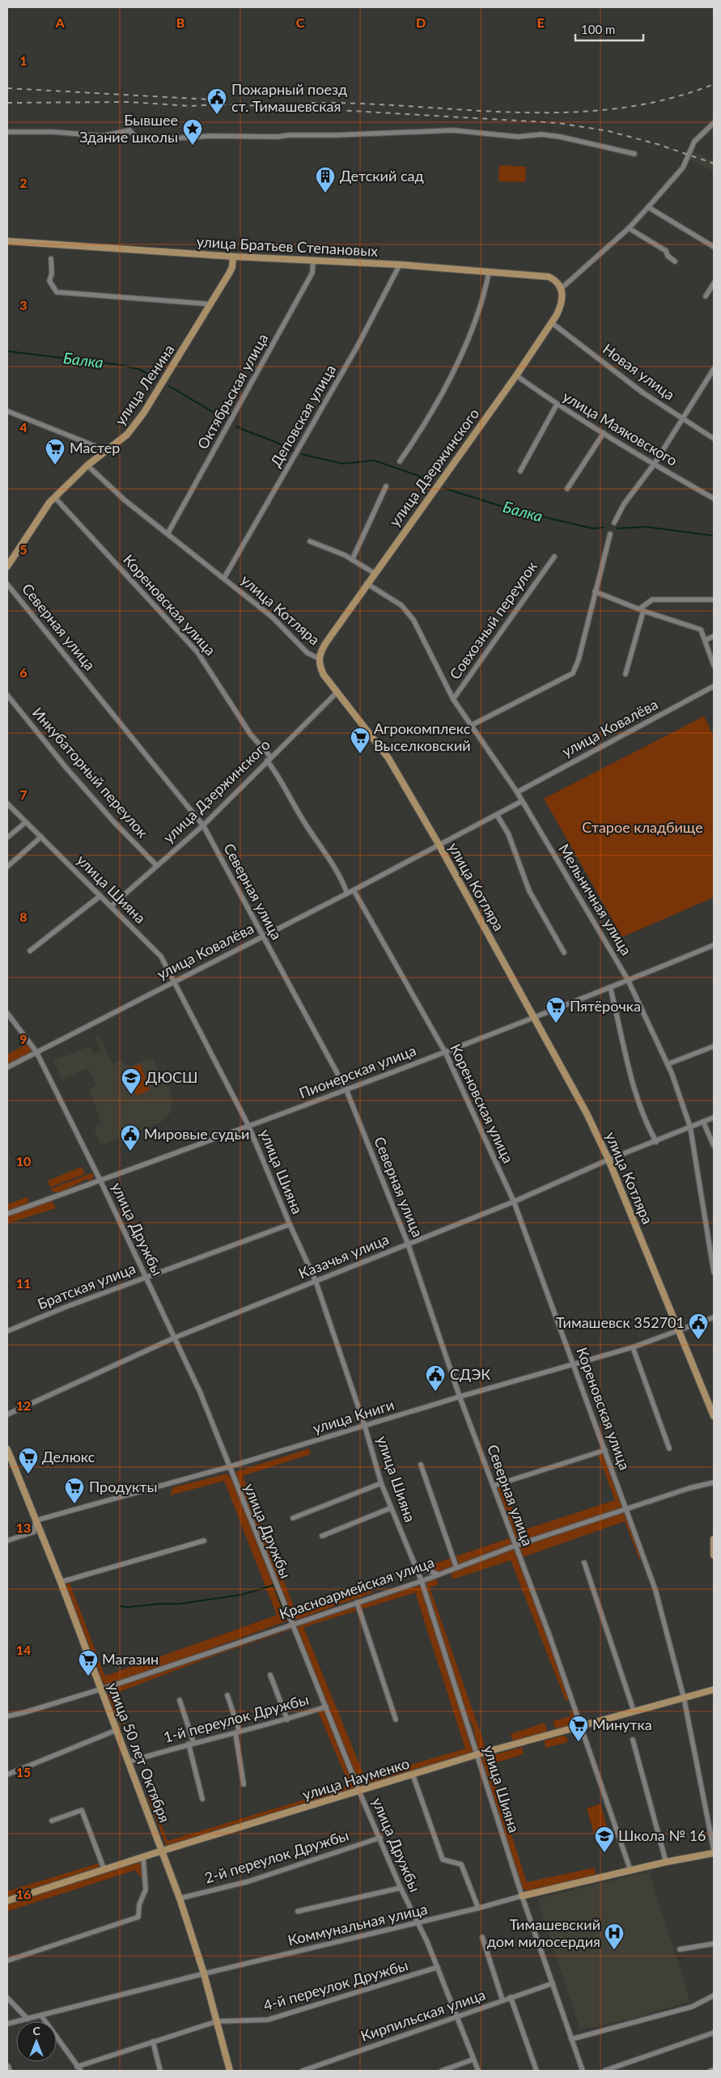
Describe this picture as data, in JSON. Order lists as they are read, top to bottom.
{
  "streets": {
    "main road": [
      "улица Братьев Степановых",
      "улица Ленина",
      "улица Дзержинского",
      "улица Котляра",
      "улица 50 лет Октября",
      "улица Науменко",
      "Коммунальная улица"
    ],
    "street": [
      "Новая улица",
      "Октябрьская улица",
      "Деповская улица",
      "улица Маяковского",
      "Кореновская улица",
      "Совхозный переулок",
      "Северная улица",
      "улица Ковалёва",
      "Инкубаторный переулок",
      "улица Шияна",
      "Мельничная улица",
      "Пионерская улица",
      "улица Дружбы",
      "Казачья улица",
      "Братская улица",
      "улица Книги",
      "Красноармейская улица",
      "1-й переулок Дружбы",
      "2-й переулок Дружбы",
      "4-й переулок Дружбы",
      "Кирпильская улица"
    ]
  },
  "crossings": [
    ["улица Братьев Степановых", "улица Ленина"],
    ["улица Братьев Степановых", "Октябрьская улица"],
    ["улица Братьев Степановых", "Деповская улица"],
    ["улица Братьев Степановых", "улица Дзержинского"],
    ["Новая улица", "улица Дзержинского"],
    ["улица Ленина", "Кореновская улица"],
    ["улица Ленина", "улица Котляра"],
    ["Октябрьская улица", "улица Котляра"],
    ["Деповская улица", "улица Котляра"],
    ["улица Маяковского", "улица Дзержинского"],
    ["улица Дзержинского", "Кореновская улица"],
    ["улица Дзержинского", "улица Котляра"],
    ["улица Дзержинского", "Северная улица"],
    ["улица Дзержинского", "Инкубаторный переулок"],
    ["улица Дзержинского", "улица Шияна"],
    ["улица Дзержинского", "Мельничная улица"],
    ["Кореновская улица", "улица Ковалёва"],
    ["Кореновская улица", "Пионерская улица"],
    ["Кореновская улица", "Казачья улица"],
    ["Кореновская улица", "улица Книги"],
    ["Кореновская улица", "Красноармейская улица"],
    ["Кореновская улица", "улица Науменко"],
    ["Кореновская улица", "Коммунальная улица"],
    ["улица Котляра", "улица Ковалёва"],
    ["улица Котляра", "Пионерская улица"],
    ["улица Котляра", "Казачья улица"],
    ["улица Котляра", "улица Книги"],
    ["Совхозный переулок", "Мельничная улица"],
    ["Северная улица", "улица Ковалёва"],
    ["Северная улица", "Пионерская улица"],
    ["Северная улица", "Казачья улица"],
    ["Северная улица", "улица Книги"],
    ["Северная улица", "Красноармейская улица"],
    ["Северная улица", "улица Науменко"],
    ["Северная улица", "Коммунальная улица"],
    ["улица Ковалёва", "улица Шияна"],
    ["улица Ковалёва", "Мельничная улица"],
    ["улица Ковалёва", "улица Дружбы"],
    ["улица Шияна", "Пионерская улица"],
    ["улица Шияна", "Казачья улица"],
    ["улица Шияна", "Братская улица"],
    ["улица Шияна", "улица Книги"],
    ["улица Шияна", "Красноармейская улица"],
    ["улица Шияна", "улица Науменко"],
    ["улица Шияна", "Коммунальная улица"],
    ["улица Шияна", "Кирпильская улица"],
    ["Мельничная улица", "Пионерская улица"],
    ["Мельничная улица", "Казачья улица"],
    ["Пионерская улица", "улица Дружбы"],
    ["улица Дружбы", "Казачья улица"],
    ["улица Дружбы", "Братская улица"],
    ["улица Дружбы", "улица Книги"],
    ["улица Дружбы", "Красноармейская улица"],
    ["улица Дружбы", "1-й переулок Дружбы"],
    ["улица Дружбы", "улица Науменко"],
    ["улица Дружбы", "2-й переулок Дружбы"],
    ["улица Дружбы", "Коммунальная улица"],
    ["улица Дружбы", "4-й переулок Дружбы"],
    ["улица Дружбы", "Кирпильская улица"],
    ["улица Книги", "улица 50 лет Октября"],
    ["Красноармейская улица", "улица 50 лет Октября"],
    ["1-й переулок Дружбы", "улица 50 лет Октября"],
    ["улица 50 лет Октября", "улица Науменко"],
    ["улица 50 лет Октября", "2-й переулок Дружбы"],
    ["улица 50 лет Октября", "Коммунальная улица"],
    ["улица 50 лет Октября", "4-й переулок Дружбы"]
  ],
  "water": ["Балка"],
  "parks": ["Старое кладбище"],
  "places": {
    "public building": [
      "Пожарный поезд ст. Тимашевская",
      "Мировые судьи",
      "Тимашевск 352701",
      "СДЭК"
    ],
    "place": ["Бывшее Здание школы"],
    "building": ["Детский сад"],
    "supermarket": [
      "Мастер",
      "Агрокомплекс Выселковский",
      "Пятёрочка",
      "Делюкс",
      "Продукты",
      "Магазин",
      "Минутка"
    ],
    "school or university": ["ДЮСШ", "Школа № 16"],
    "hospital": ["Тимашевский дом милосердия"]
  },
  "scale_bar": "100 m",
  "north": "top",
  "grid": {
    "columns": [
      "A",
      "B",
      "C",
      "D",
      "E"
    ],
    "rows": [
      "1",
      "2",
      "3",
      "4",
      "5",
      "6",
      "7",
      "8",
      "9",
      "10",
      "11",
      "12",
      "13",
      "14",
      "15",
      "16"
    ]
  }
}
